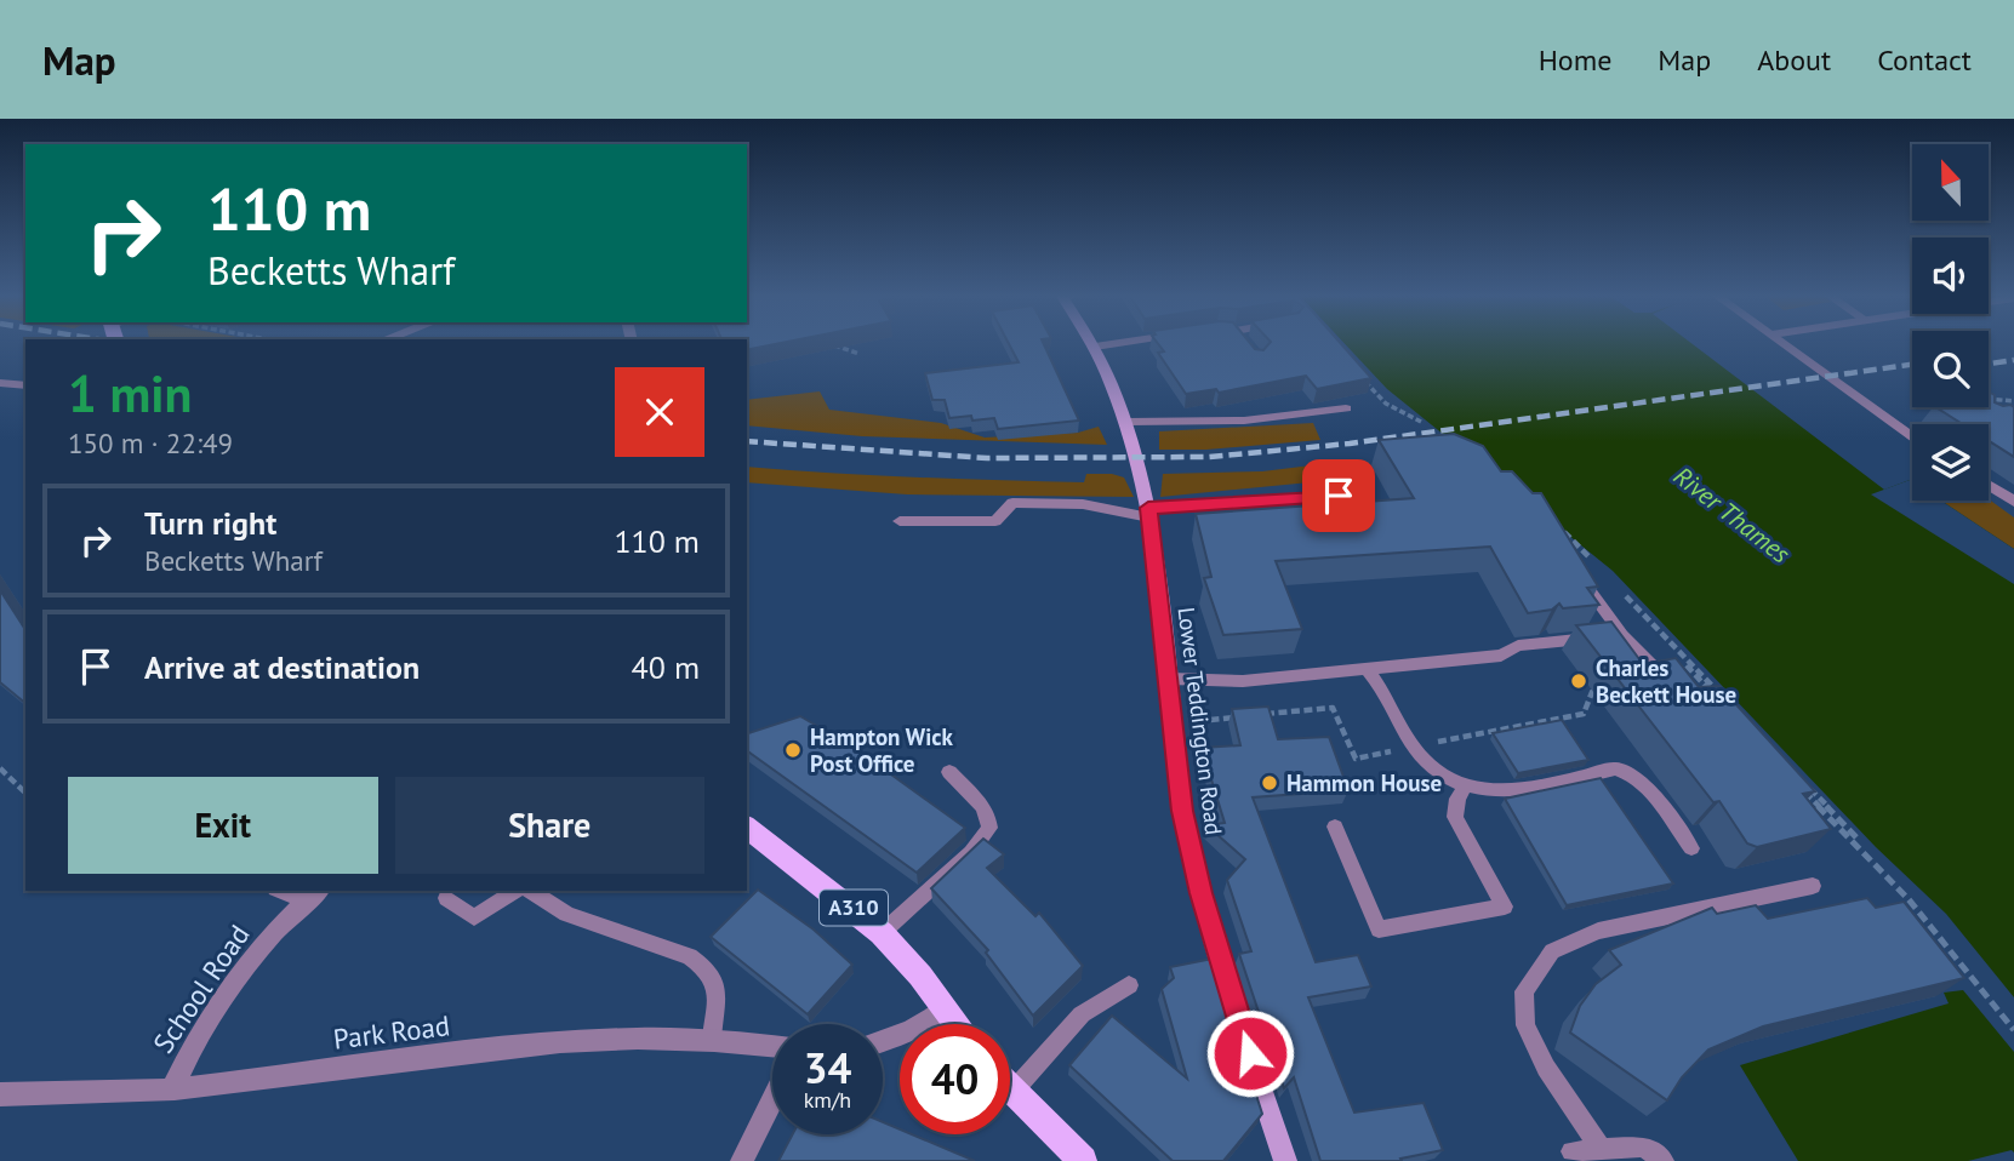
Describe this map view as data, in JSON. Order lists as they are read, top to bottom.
{
  "streets": {
    "main road": ["A310"],
    "street": ["Lower Teddington Road", "School Road", "Park Road"]
  },
  "crossings": [
    ["School Road", "Park Road"]
  ],
  "water": ["River Thames"],
  "places": ["Charles Beckett House", "Hampton Wick Post Office", "Hammon House"],
  "north": "top",
  "page": {
    "header": "Map",
    "nav": [
      "Home",
      "Map",
      "About",
      "Contact"
    ],
    "turn": ["110 m", "Becketts Wharf"],
    "heading": ["1 min", "150 m · 22:49"],
    "list": [
      {
        "name": "Turn right",
        "note": "Becketts Wharf",
        "value": "110 m"
      },
      {
        "name": "Arrive at destination",
        "value": "40 m"
      }
    ],
    "buttons": ["Exit", "Share"],
    "speed": "34 km/h",
    "limit": "40"
  }
}
